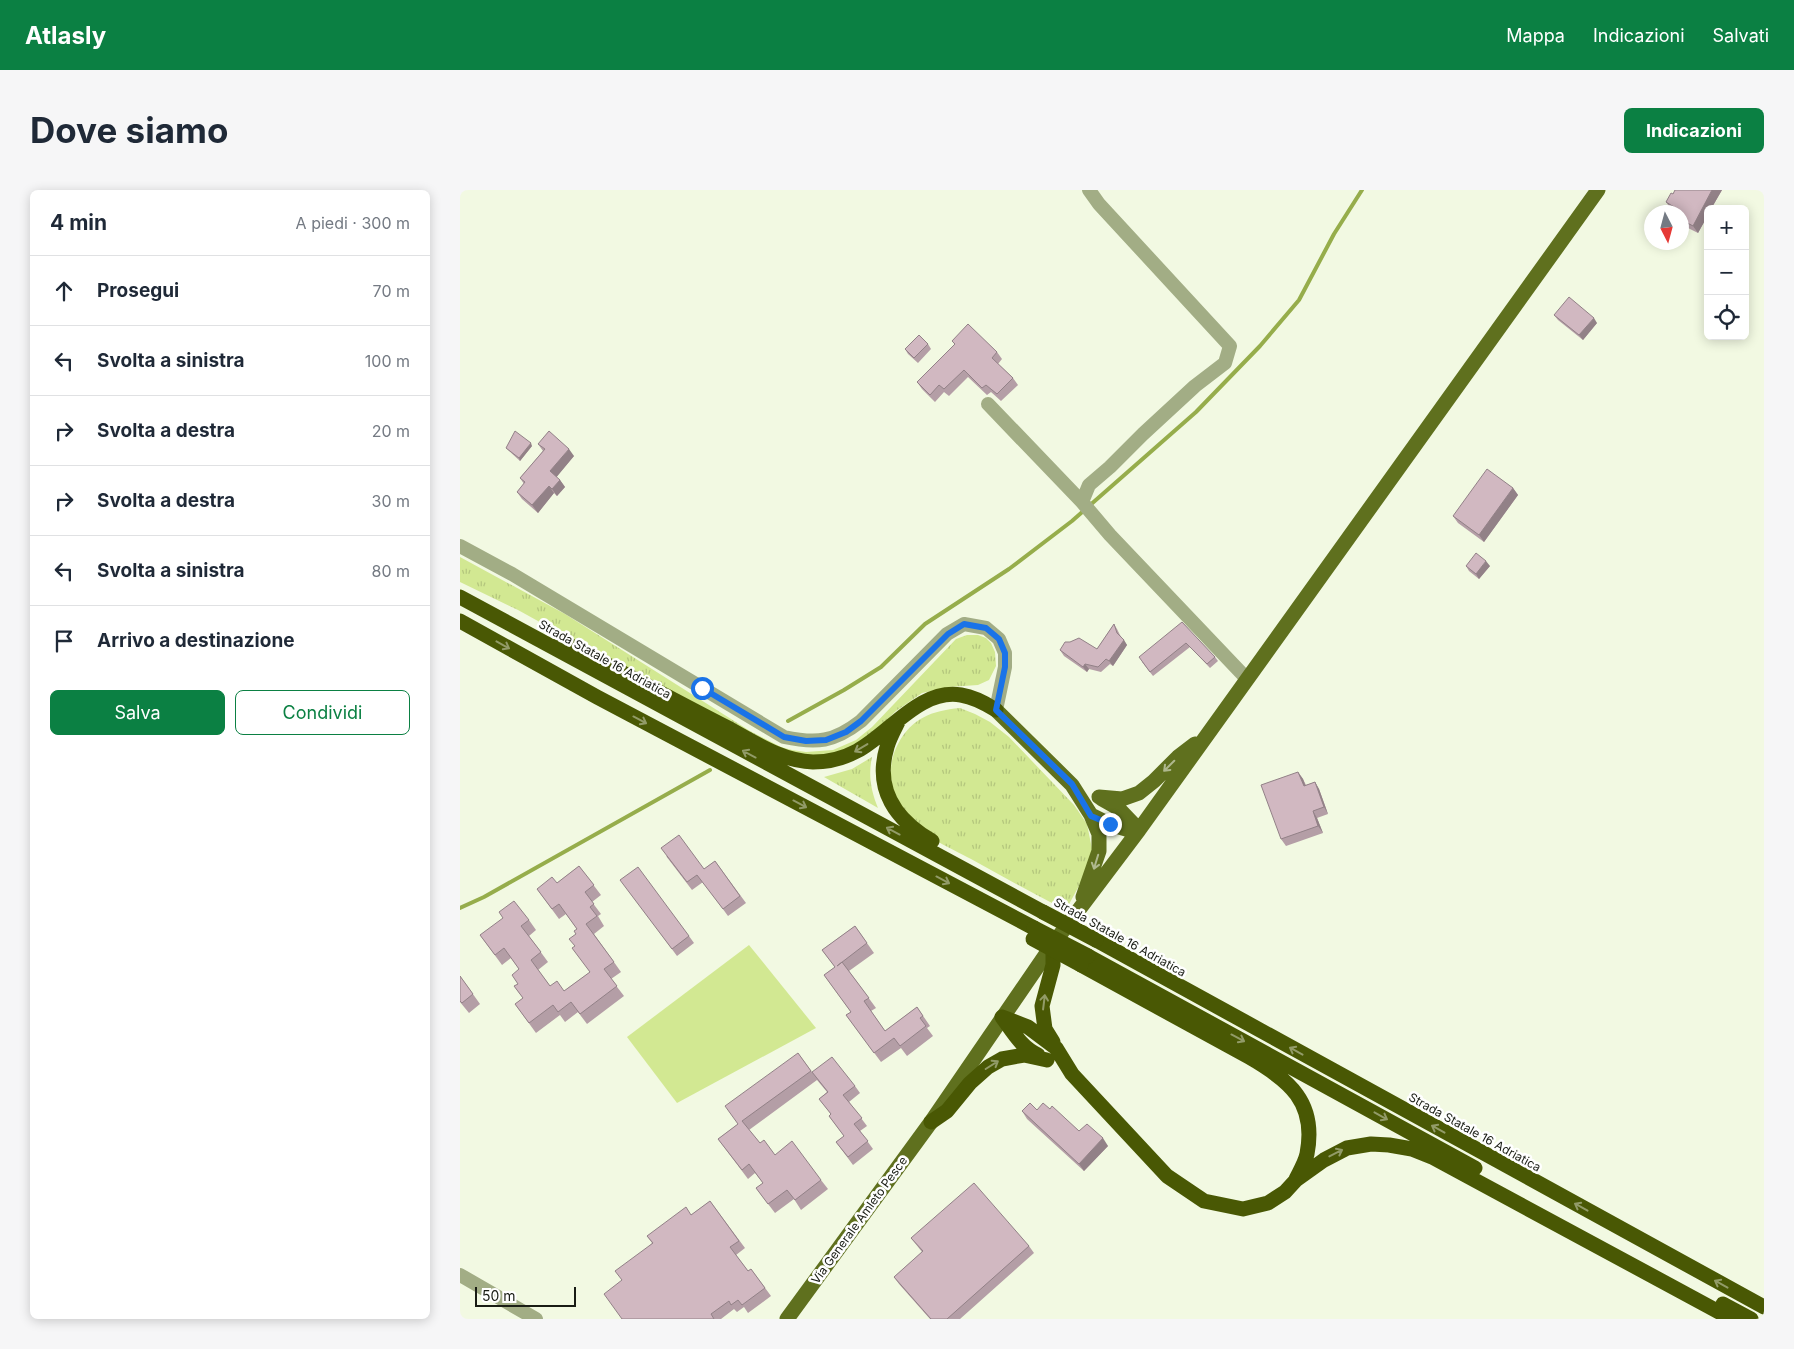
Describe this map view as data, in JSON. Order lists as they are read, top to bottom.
{
  "streets": {
    "highway": ["Strada Statale 16 Adriatica"],
    "main road": ["Via Generale Amleto Pesce"]
  },
  "scale_bar": "50 m",
  "north": "bottom",
  "page": {
    "header": "Atlasly",
    "nav": ["Mappa", "Indicazioni", "Salvati"],
    "buttons": [
      "Indicazioni",
      ["Salva", "Condividi"]
    ],
    "title": "Dove siamo",
    "heading": ["4 min", "A piedi · 300 m"],
    "map_buttons": ["+", "−"],
    "list": [
      ["Prosegui", "70 m"],
      ["Svolta a sinistra", "100 m"],
      ["Svolta a destra", "20 m"],
      ["Svolta a destra", "30 m"],
      ["Svolta a sinistra", "80 m"],
      "Arrivo a destinazione"
    ],
    "scale": "50 m"
  }
}
